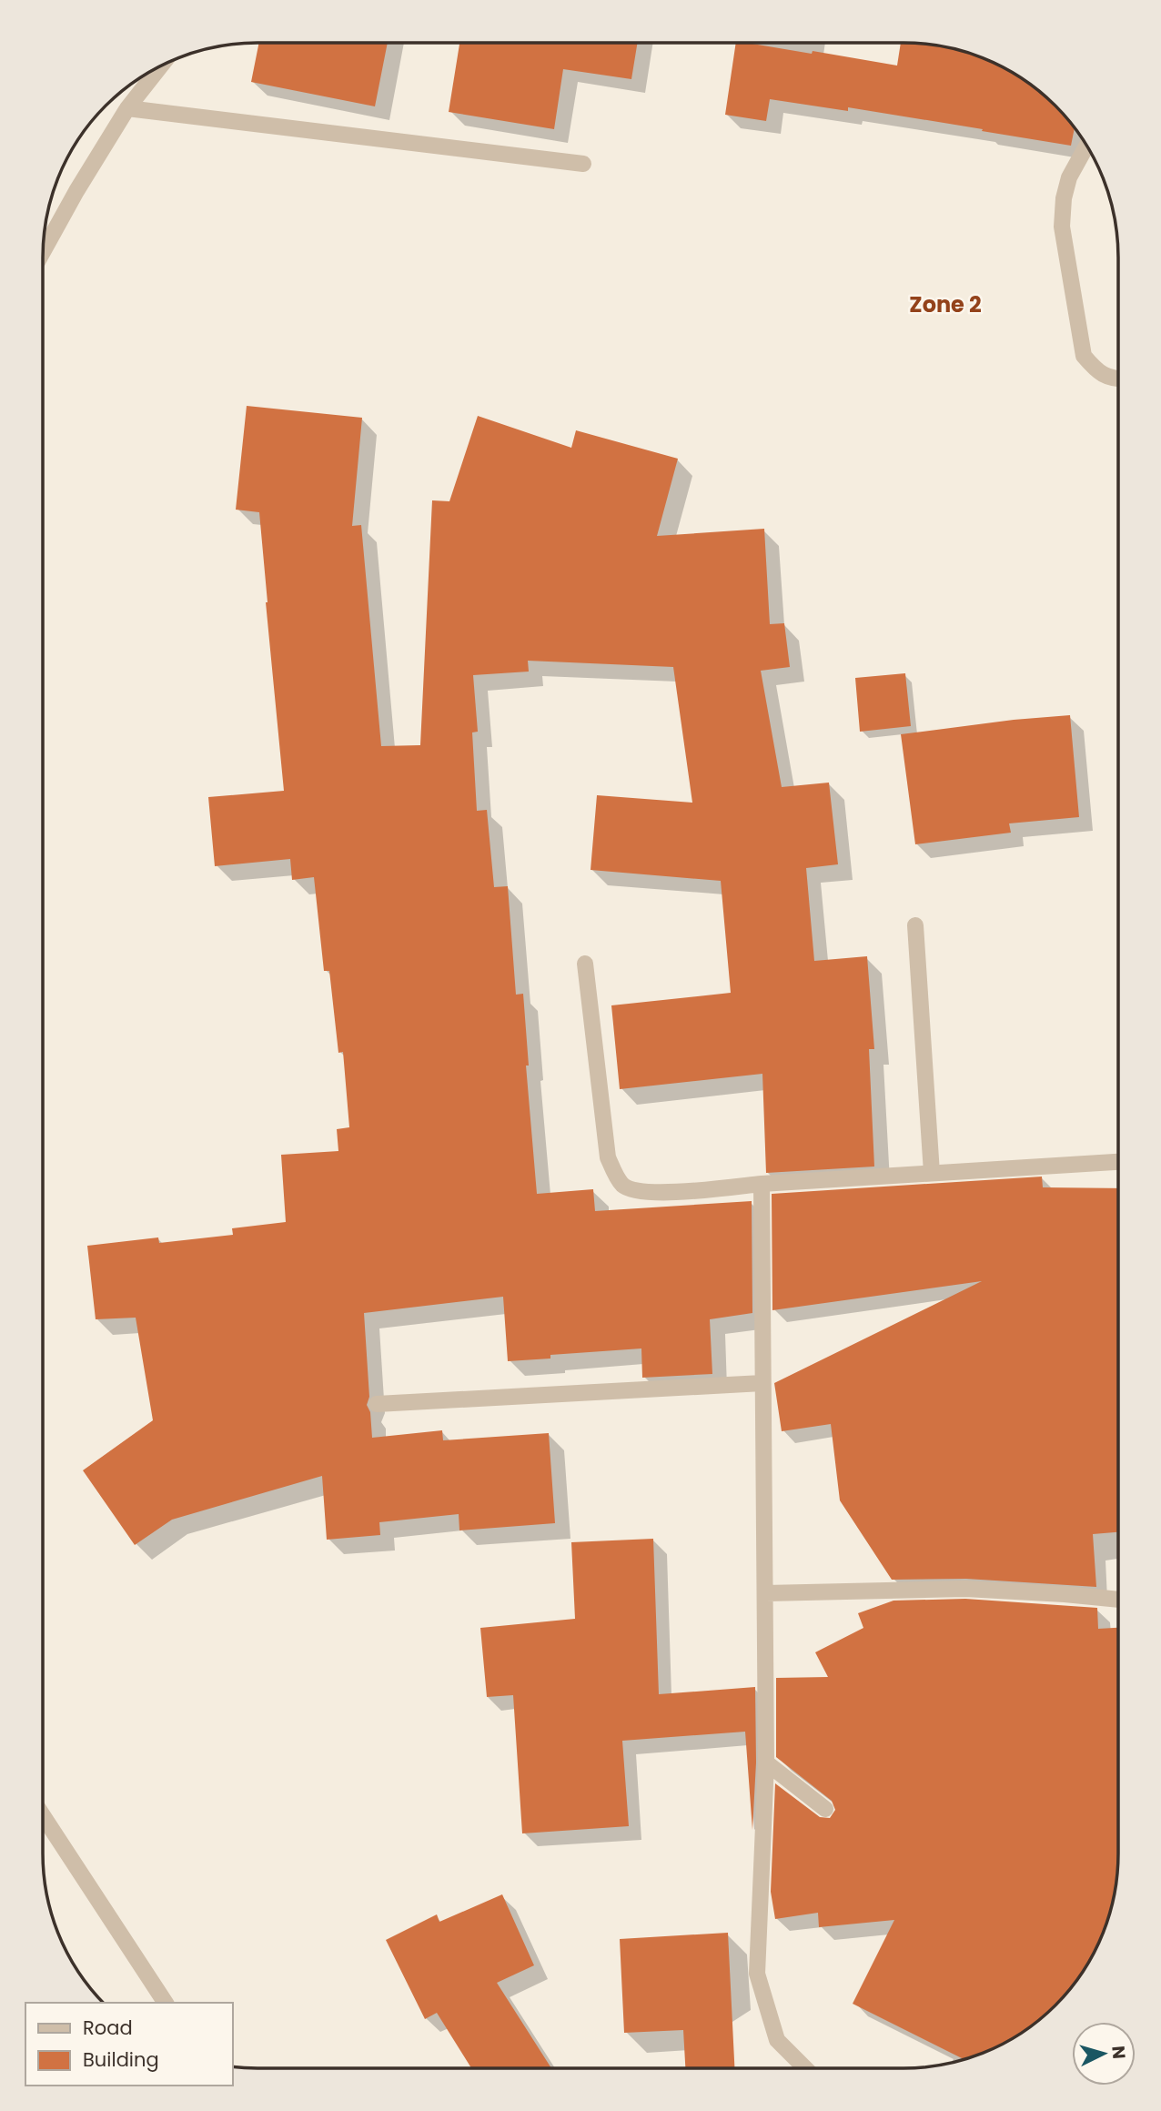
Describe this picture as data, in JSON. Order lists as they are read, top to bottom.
{
  "districts": ["Zone 2"],
  "legend": ["Road", "Building"],
  "north": "right"
}
